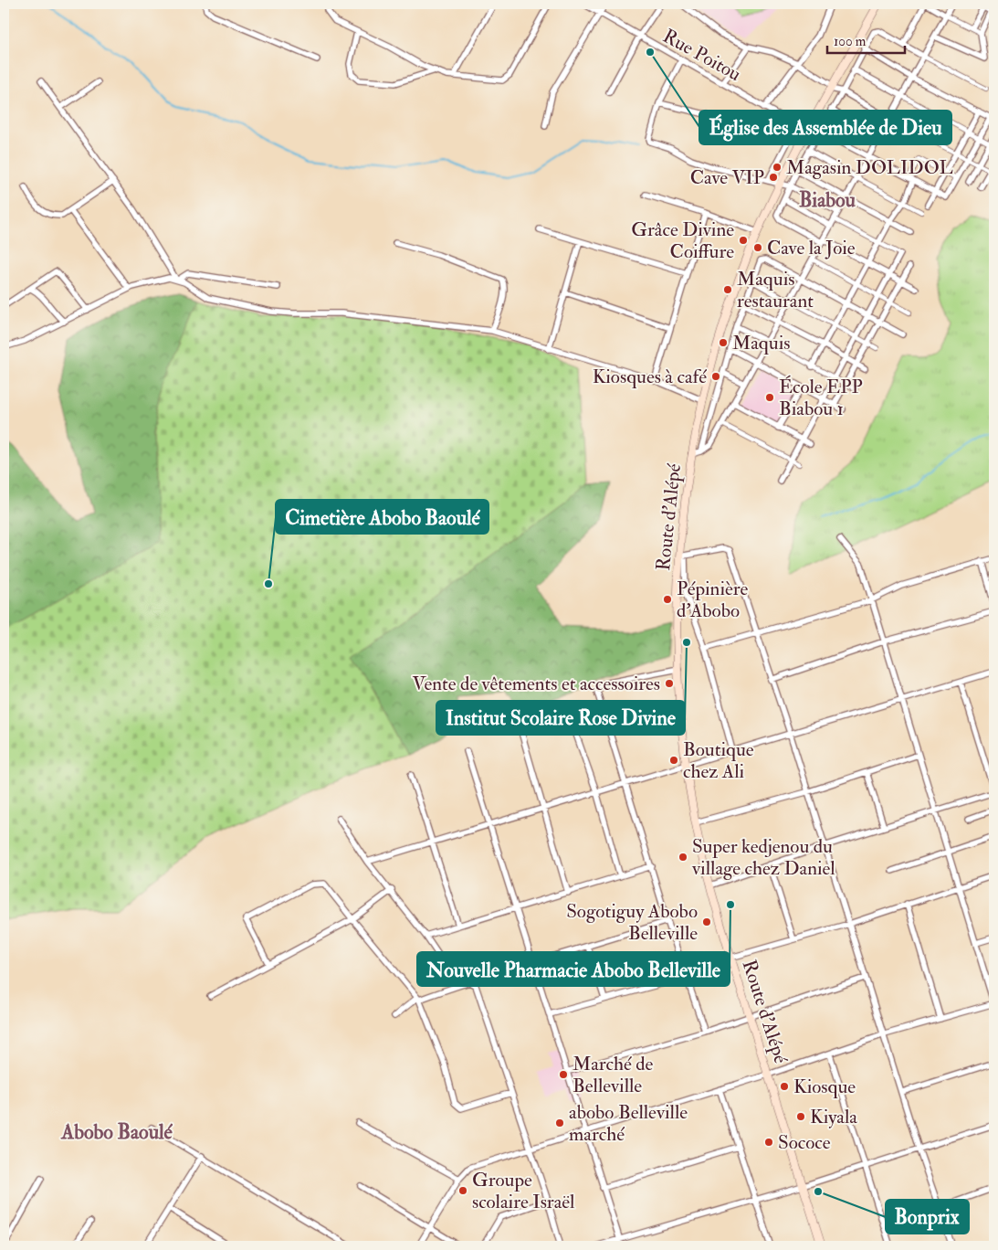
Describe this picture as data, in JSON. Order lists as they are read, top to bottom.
{
  "streets": {
    "main road": ["Route d'Alépé"],
    "street": ["Rue Poitou"]
  },
  "crossings": [
    ["Rue Poitou", "Route d'Alépé"]
  ],
  "districts": ["Biabou", "Abobo Baoulé"],
  "places": [
    "Église des Assemblée de Dieu",
    "Magasin DOLIDOL",
    "Cave VIP",
    "Grâce Divine Coiffure",
    "Cave la Joie",
    "Maquis restaurant",
    "Maquis",
    "Kiosques à café",
    "École EPP Biabou 1",
    "Cimetière Abobo Baoulé",
    "Pépinière d'Abobo",
    "Institut Scolaire Rose Divine",
    "Vente de vêtements et accessoires",
    "Boutique chez Ali",
    "Super kedjenou du village chez Daniel",
    "Nouvelle Pharmacie Abobo Belleville",
    "Sogotiguy Abobo Belleville",
    "Marché de Belleville",
    "Kiosque",
    "Kiyala",
    "abobo Belleville marché",
    "Sococe",
    "Groupe scolaire Israël",
    "Bonprix"
  ],
  "scale_bar": "100 m"
}
